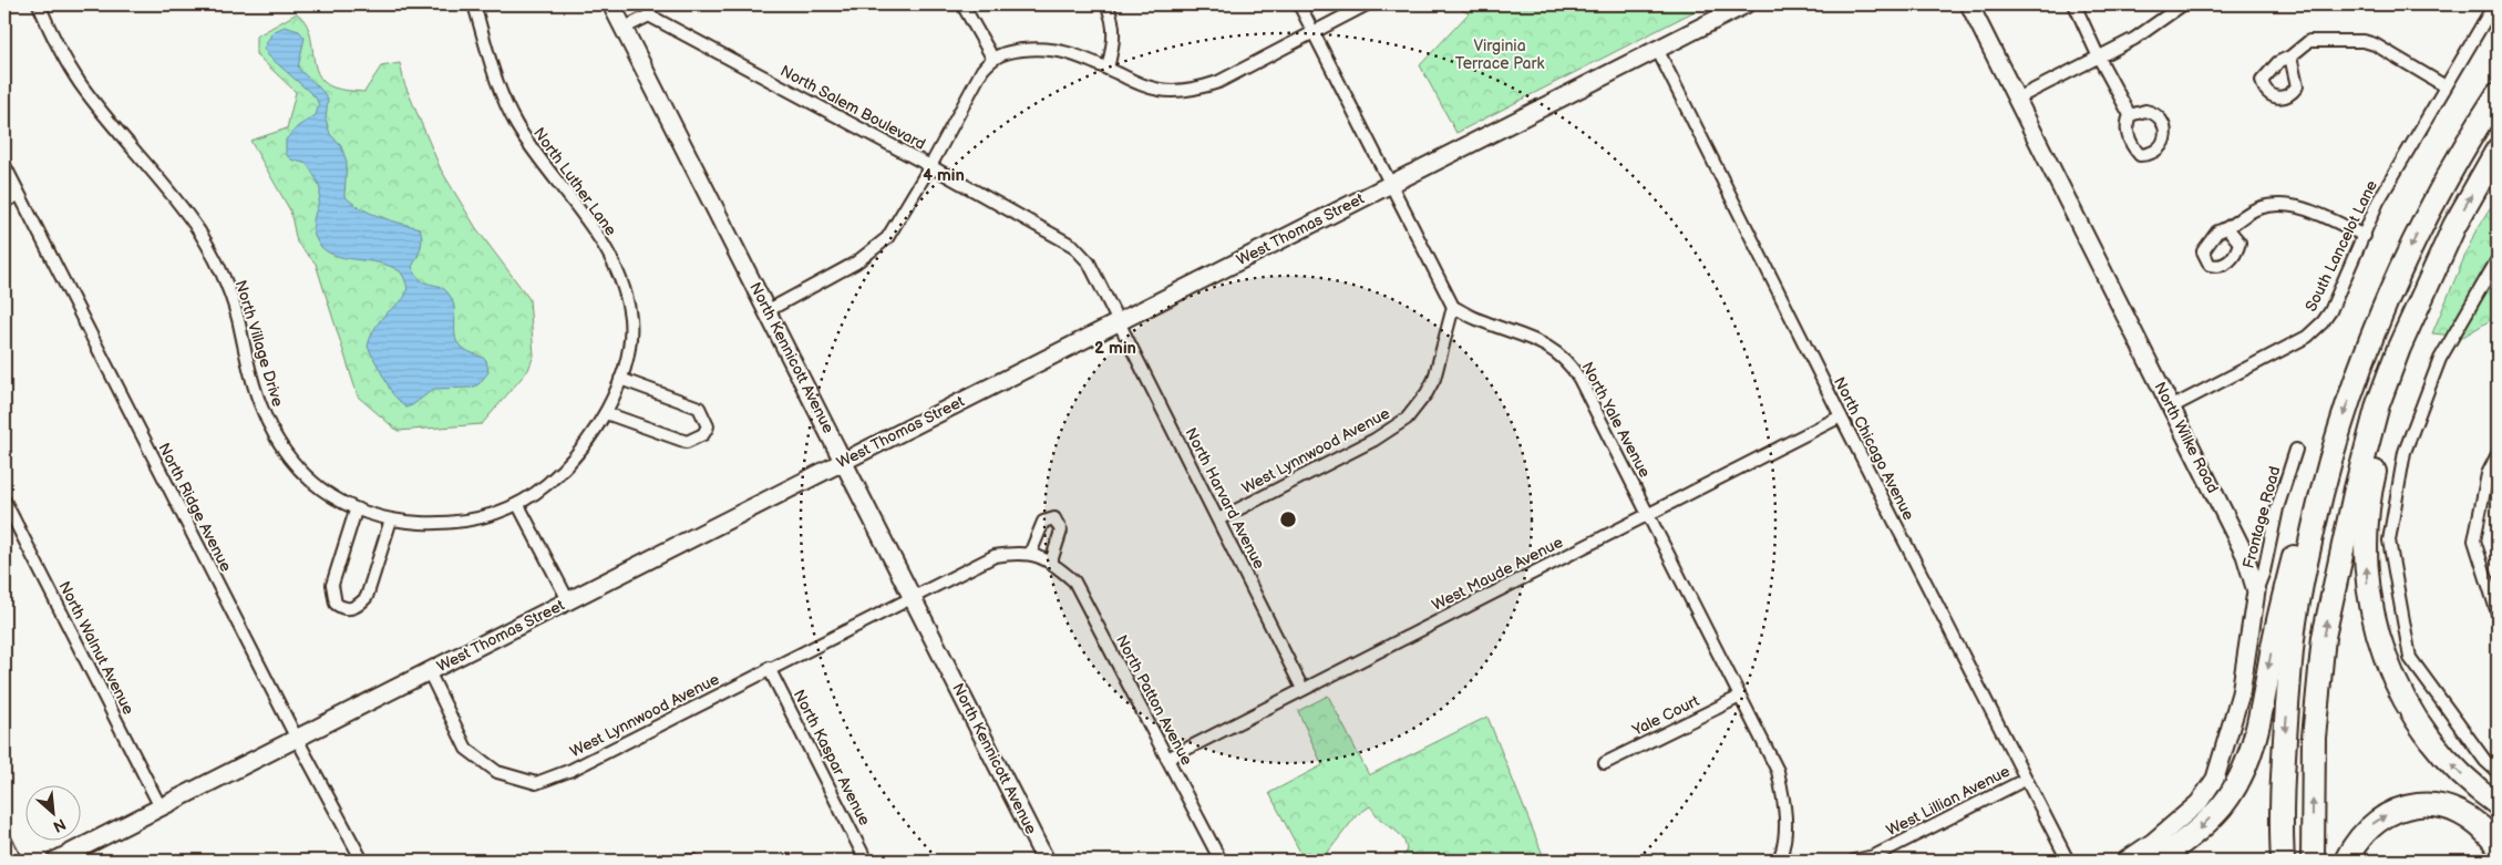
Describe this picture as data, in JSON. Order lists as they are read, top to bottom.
{
  "streets": {
    "street": [
      "North Salem Boulevard",
      "North Luther Lane",
      "West Thomas Street",
      "South Lancelot Lane",
      "North Village Drive",
      "North Kennicott Avenue",
      "North Yale Avenue",
      "North Wilke Road",
      "North Chicago Avenue",
      "West Lynnwood Avenue",
      "North Harvard Avenue",
      "North Ridge Avenue",
      "Frontage Road",
      "West Maude Avenue",
      "North Walnut Avenue",
      "North Patton Avenue",
      "Yale Court",
      "North Kaspar Avenue",
      "West Lillian Avenue"
    ]
  },
  "crossings": [
    ["North Salem Boulevard", "West Thomas Street"],
    ["North Salem Boulevard", "North Harvard Avenue"],
    ["North Luther Lane", "North Village Drive"],
    ["West Thomas Street", "North Kennicott Avenue"],
    ["West Thomas Street", "North Chicago Avenue"],
    ["West Thomas Street", "West Lynnwood Avenue"],
    ["West Thomas Street", "North Harvard Avenue"],
    ["West Thomas Street", "North Ridge Avenue"],
    ["West Thomas Street", "North Walnut Avenue"],
    ["South Lancelot Lane", "North Wilke Road"],
    ["North Kennicott Avenue", "West Lynnwood Avenue"],
    ["North Kennicott Avenue", "North Patton Avenue"],
    ["North Yale Avenue", "West Lynnwood Avenue"],
    ["North Yale Avenue", "West Maude Avenue"],
    ["North Yale Avenue", "Yale Court"],
    ["North Wilke Road", "Frontage Road"],
    ["North Chicago Avenue", "West Maude Avenue"],
    ["North Chicago Avenue", "West Lillian Avenue"],
    ["West Lynnwood Avenue", "North Harvard Avenue"],
    ["West Lynnwood Avenue", "North Patton Avenue"],
    ["West Lynnwood Avenue", "North Kaspar Avenue"],
    ["North Harvard Avenue", "West Maude Avenue"],
    ["West Maude Avenue", "North Patton Avenue"]
  ],
  "parks": ["Virginia Terrace Park"],
  "north": "bottom right",
  "rings": ["4 min", "2 min"]
}
